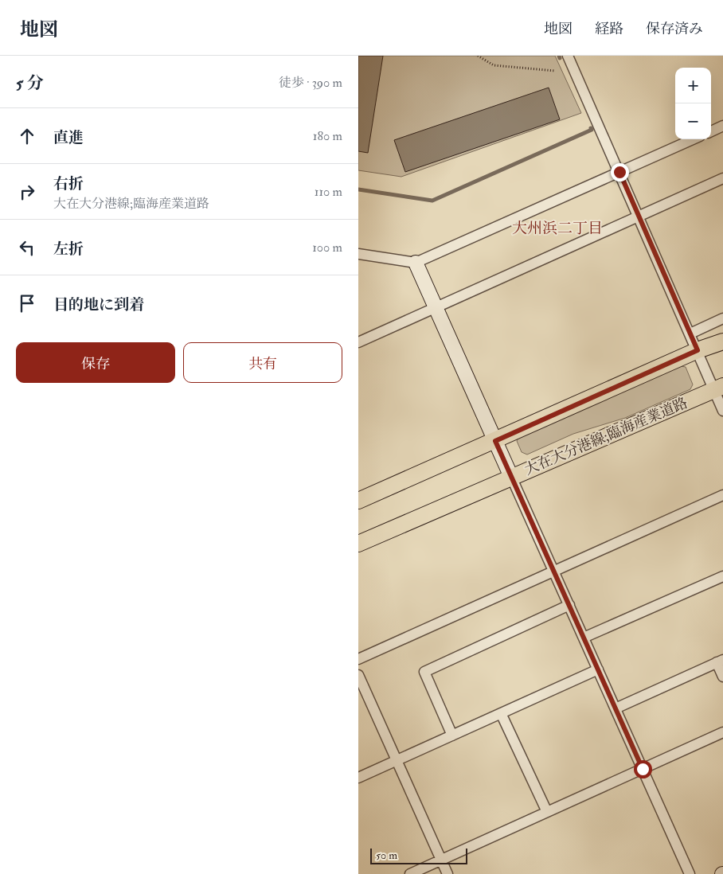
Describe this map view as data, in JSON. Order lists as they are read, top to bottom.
{
  "streets": {
    "main road": ["大在大分港線;臨海産業道路"]
  },
  "districts": ["大州浜二丁目"],
  "scale_bar": "50 m",
  "page": {
    "header": "地図",
    "nav": ["地図", "経路", "保存済み"],
    "heading": ["5 分", "徒歩 · 390 m"],
    "map_buttons": ["+", "−"],
    "list": [
      ["直進", "180 m"],
      ["右折", "大在大分港線;臨海産業道路", "110 m"],
      ["左折", "100 m"],
      "目的地に到着"
    ],
    "buttons": ["保存", "共有"],
    "scale": "50 m"
  }
}
